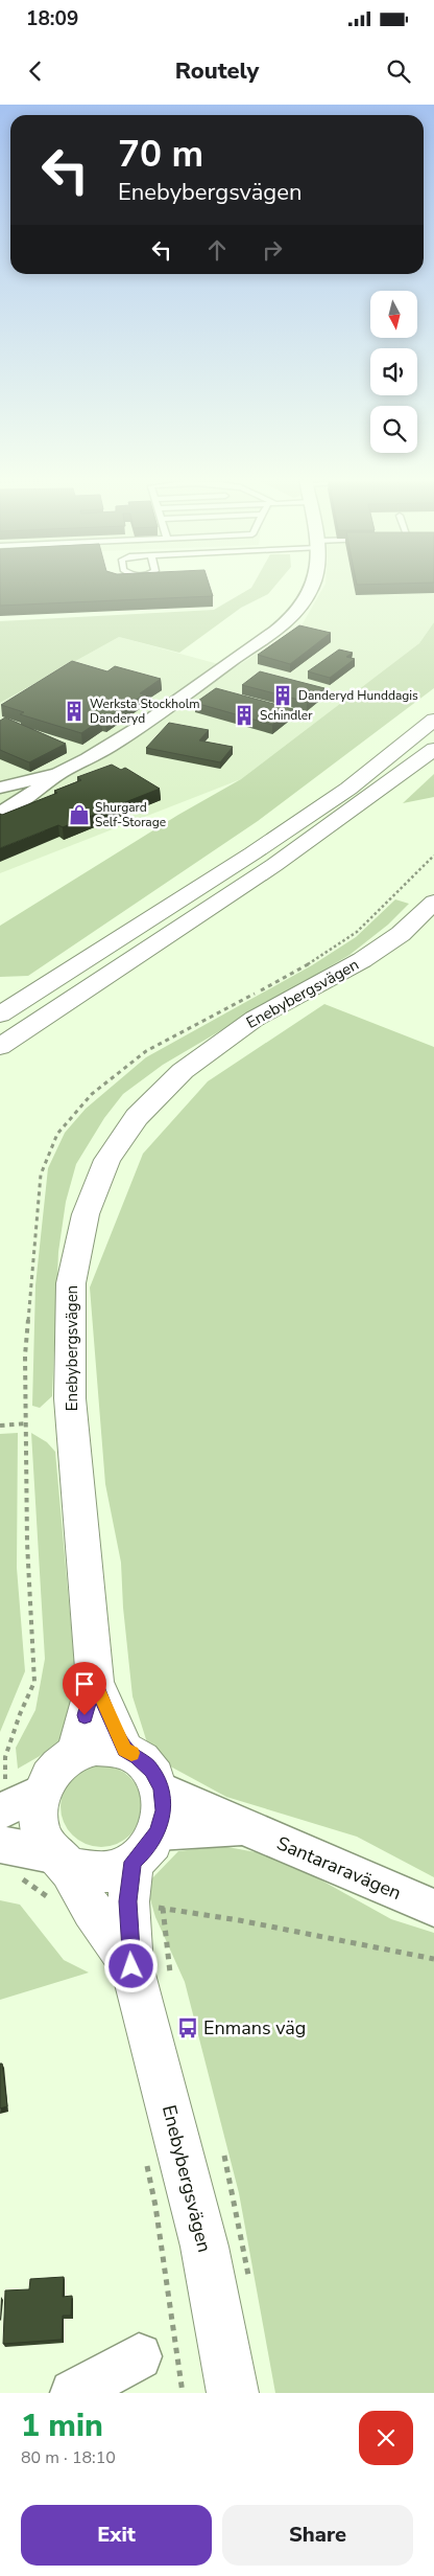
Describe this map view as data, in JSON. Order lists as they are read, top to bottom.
{
  "streets": {
    "main road": ["Enebybergsvägen"],
    "street": ["Santararavägen"]
  },
  "crossings": [
    ["Enebybergsvägen", "Santararavägen"]
  ],
  "places": {
    "building": ["Danderyd Hunddagis", "Werksta Stockholm Danderyd", "Schindler"],
    "shop": ["Shurgard Self-Storage"],
    "bus stop": ["Enmans väg"]
  },
  "north": "bottom",
  "page": {
    "status": "18:09",
    "header": "Routely",
    "turn": ["70 m", "Enebybergsvägen"],
    "heading": ["1 min", "80 m · 18:10"],
    "buttons": ["Exit", "Share"]
  }
}
